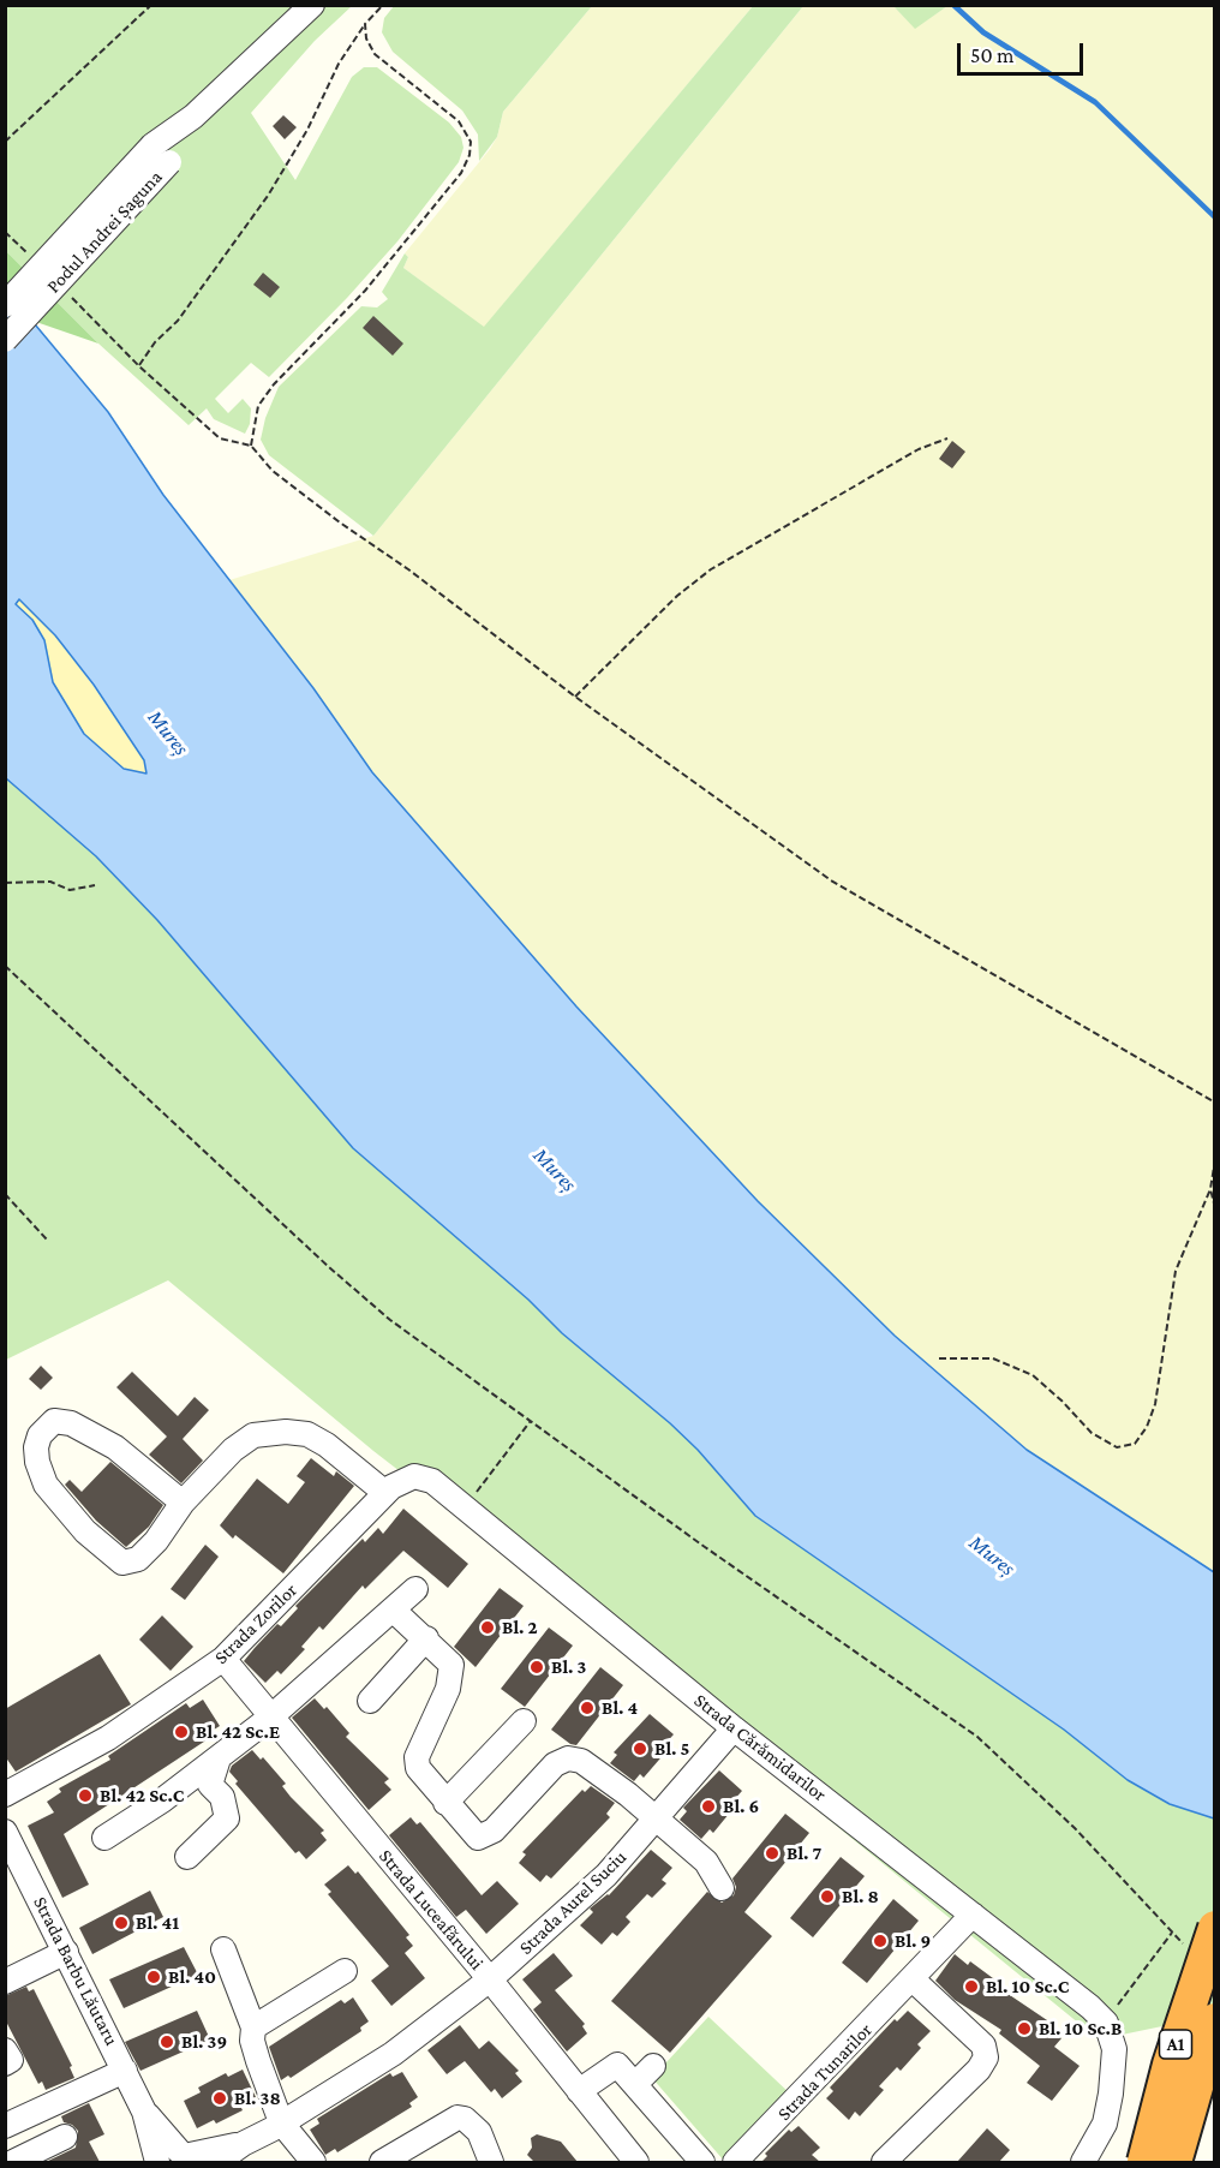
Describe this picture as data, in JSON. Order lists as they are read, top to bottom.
{
  "streets": {
    "highway": ["A1"],
    "street": [
      "Podul Andrei Șaguna",
      "Strada Zorilor",
      "Strada Cărămidarilor",
      "Strada Aurel Suciu",
      "Strada Luceafărului",
      "Strada Barbu Lăutaru",
      "Strada Tunarilor"
    ]
  },
  "crossings": [
    ["Strada Zorilor", "Strada Cărămidarilor"],
    ["Strada Zorilor", "Strada Luceafărului"],
    ["Strada Cărămidarilor", "Strada Aurel Suciu"],
    ["Strada Cărămidarilor", "Strada Tunarilor"],
    ["Strada Aurel Suciu", "Strada Luceafărului"],
    ["Strada Aurel Suciu", "Strada Barbu Lăutaru"]
  ],
  "water": ["Mureș"],
  "places": [
    "Bl. 2",
    "Bl. 3",
    "Bl. 4",
    "Bl. 42 Sc.E",
    "Bl. 5",
    "Bl. 42 Sc.C",
    "Bl. 6",
    "Bl. 7",
    "Bl. 8",
    "Bl. 41",
    "Bl. 9",
    "Bl. 40",
    "Bl. 10 Sc.C",
    "Bl. 10 Sc.B",
    "Bl. 39",
    "Bl. 38"
  ],
  "scale_bar": "50 m"
}
